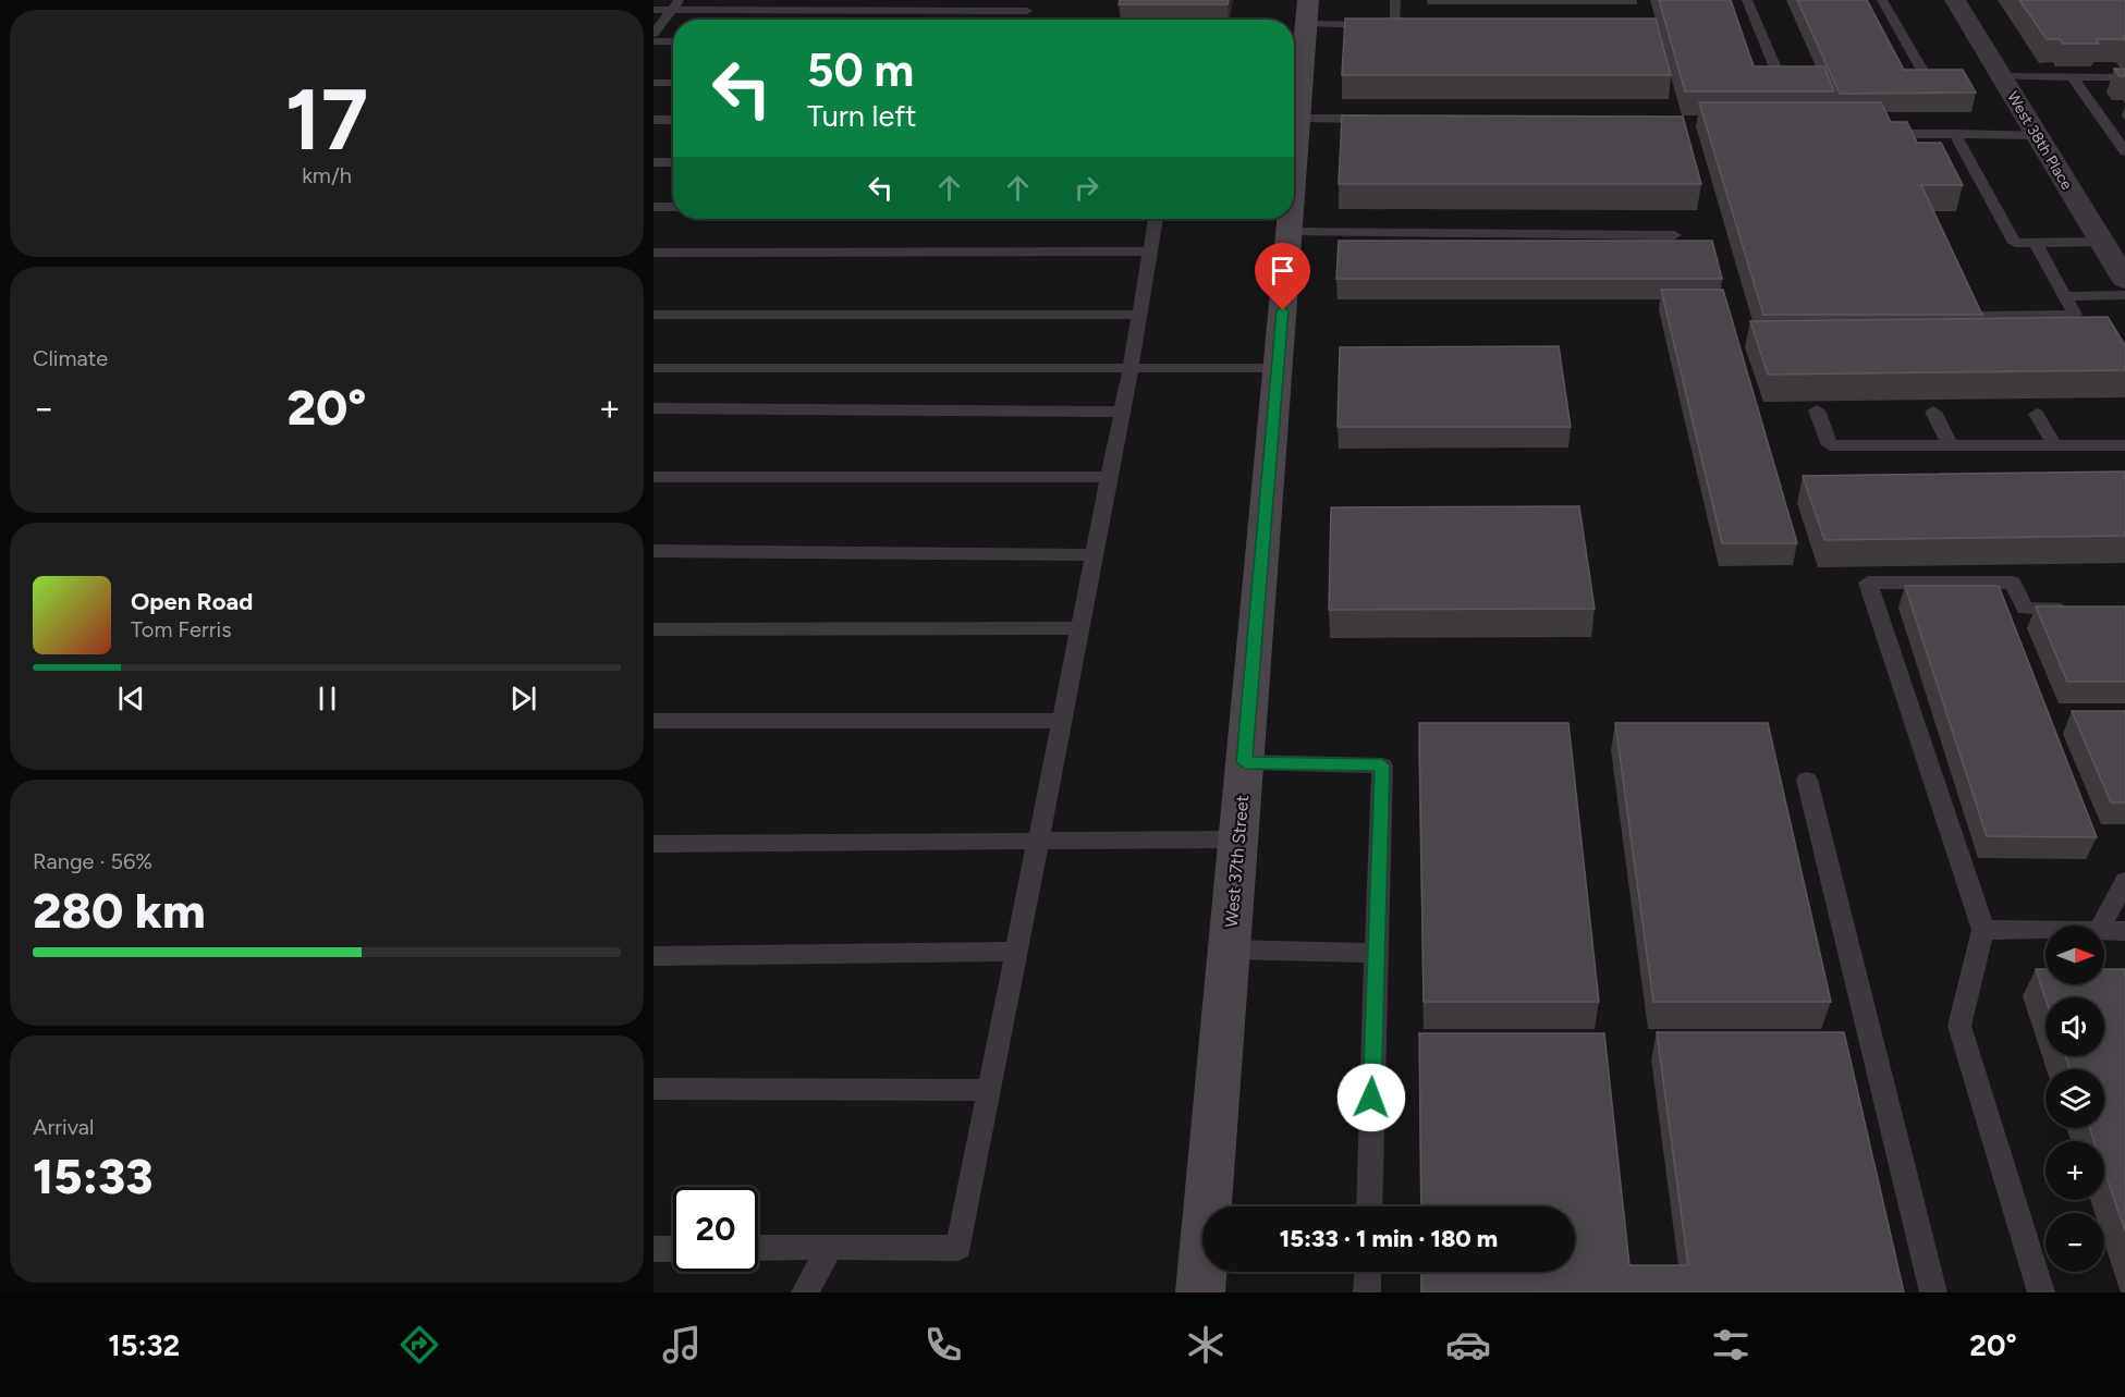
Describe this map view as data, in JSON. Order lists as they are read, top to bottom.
{
  "streets": {
    "street": ["West 38th Place", "West 37th Street"]
  },
  "north": "right",
  "page": {
    "tile": [
      ["17", "km/h"],
      "Climate",
      ["Range · 56%", "280 km"],
      ["Arrival", "15:33"]
    ],
    "turn": ["50 m", "Turn left"],
    "heat": ["−", "20°", "+"],
    "song": ["Open Road", "Tom Ferris"],
    "map_buttons": ["+", "−"],
    "limit": "20",
    "trip": "15:33 · 1 min · 180 m",
    "tabs": ["15:32", "20°"]
  }
}
